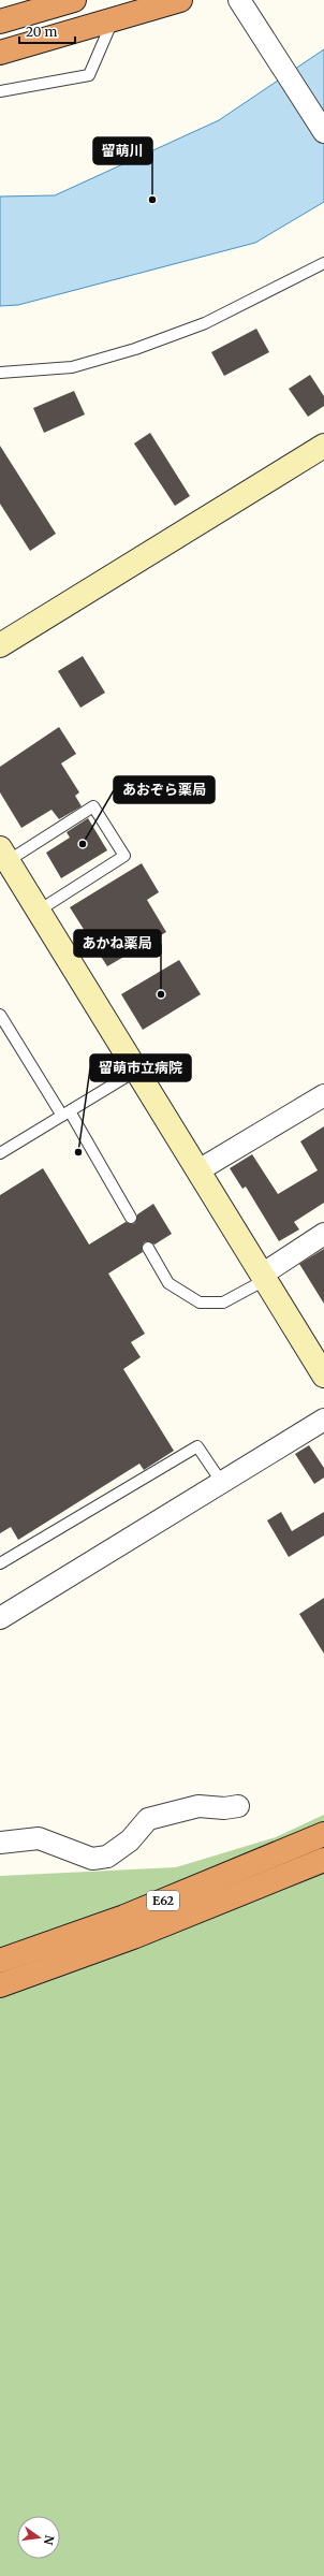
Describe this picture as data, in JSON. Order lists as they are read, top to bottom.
{
  "streets": {
    "highway": ["E62"]
  },
  "places": [
    "留萌川",
    "あおぞら薬局",
    "あかね薬局",
    "留萌市立病院"
  ],
  "scale_bar": "20 m",
  "north": "right"
}
